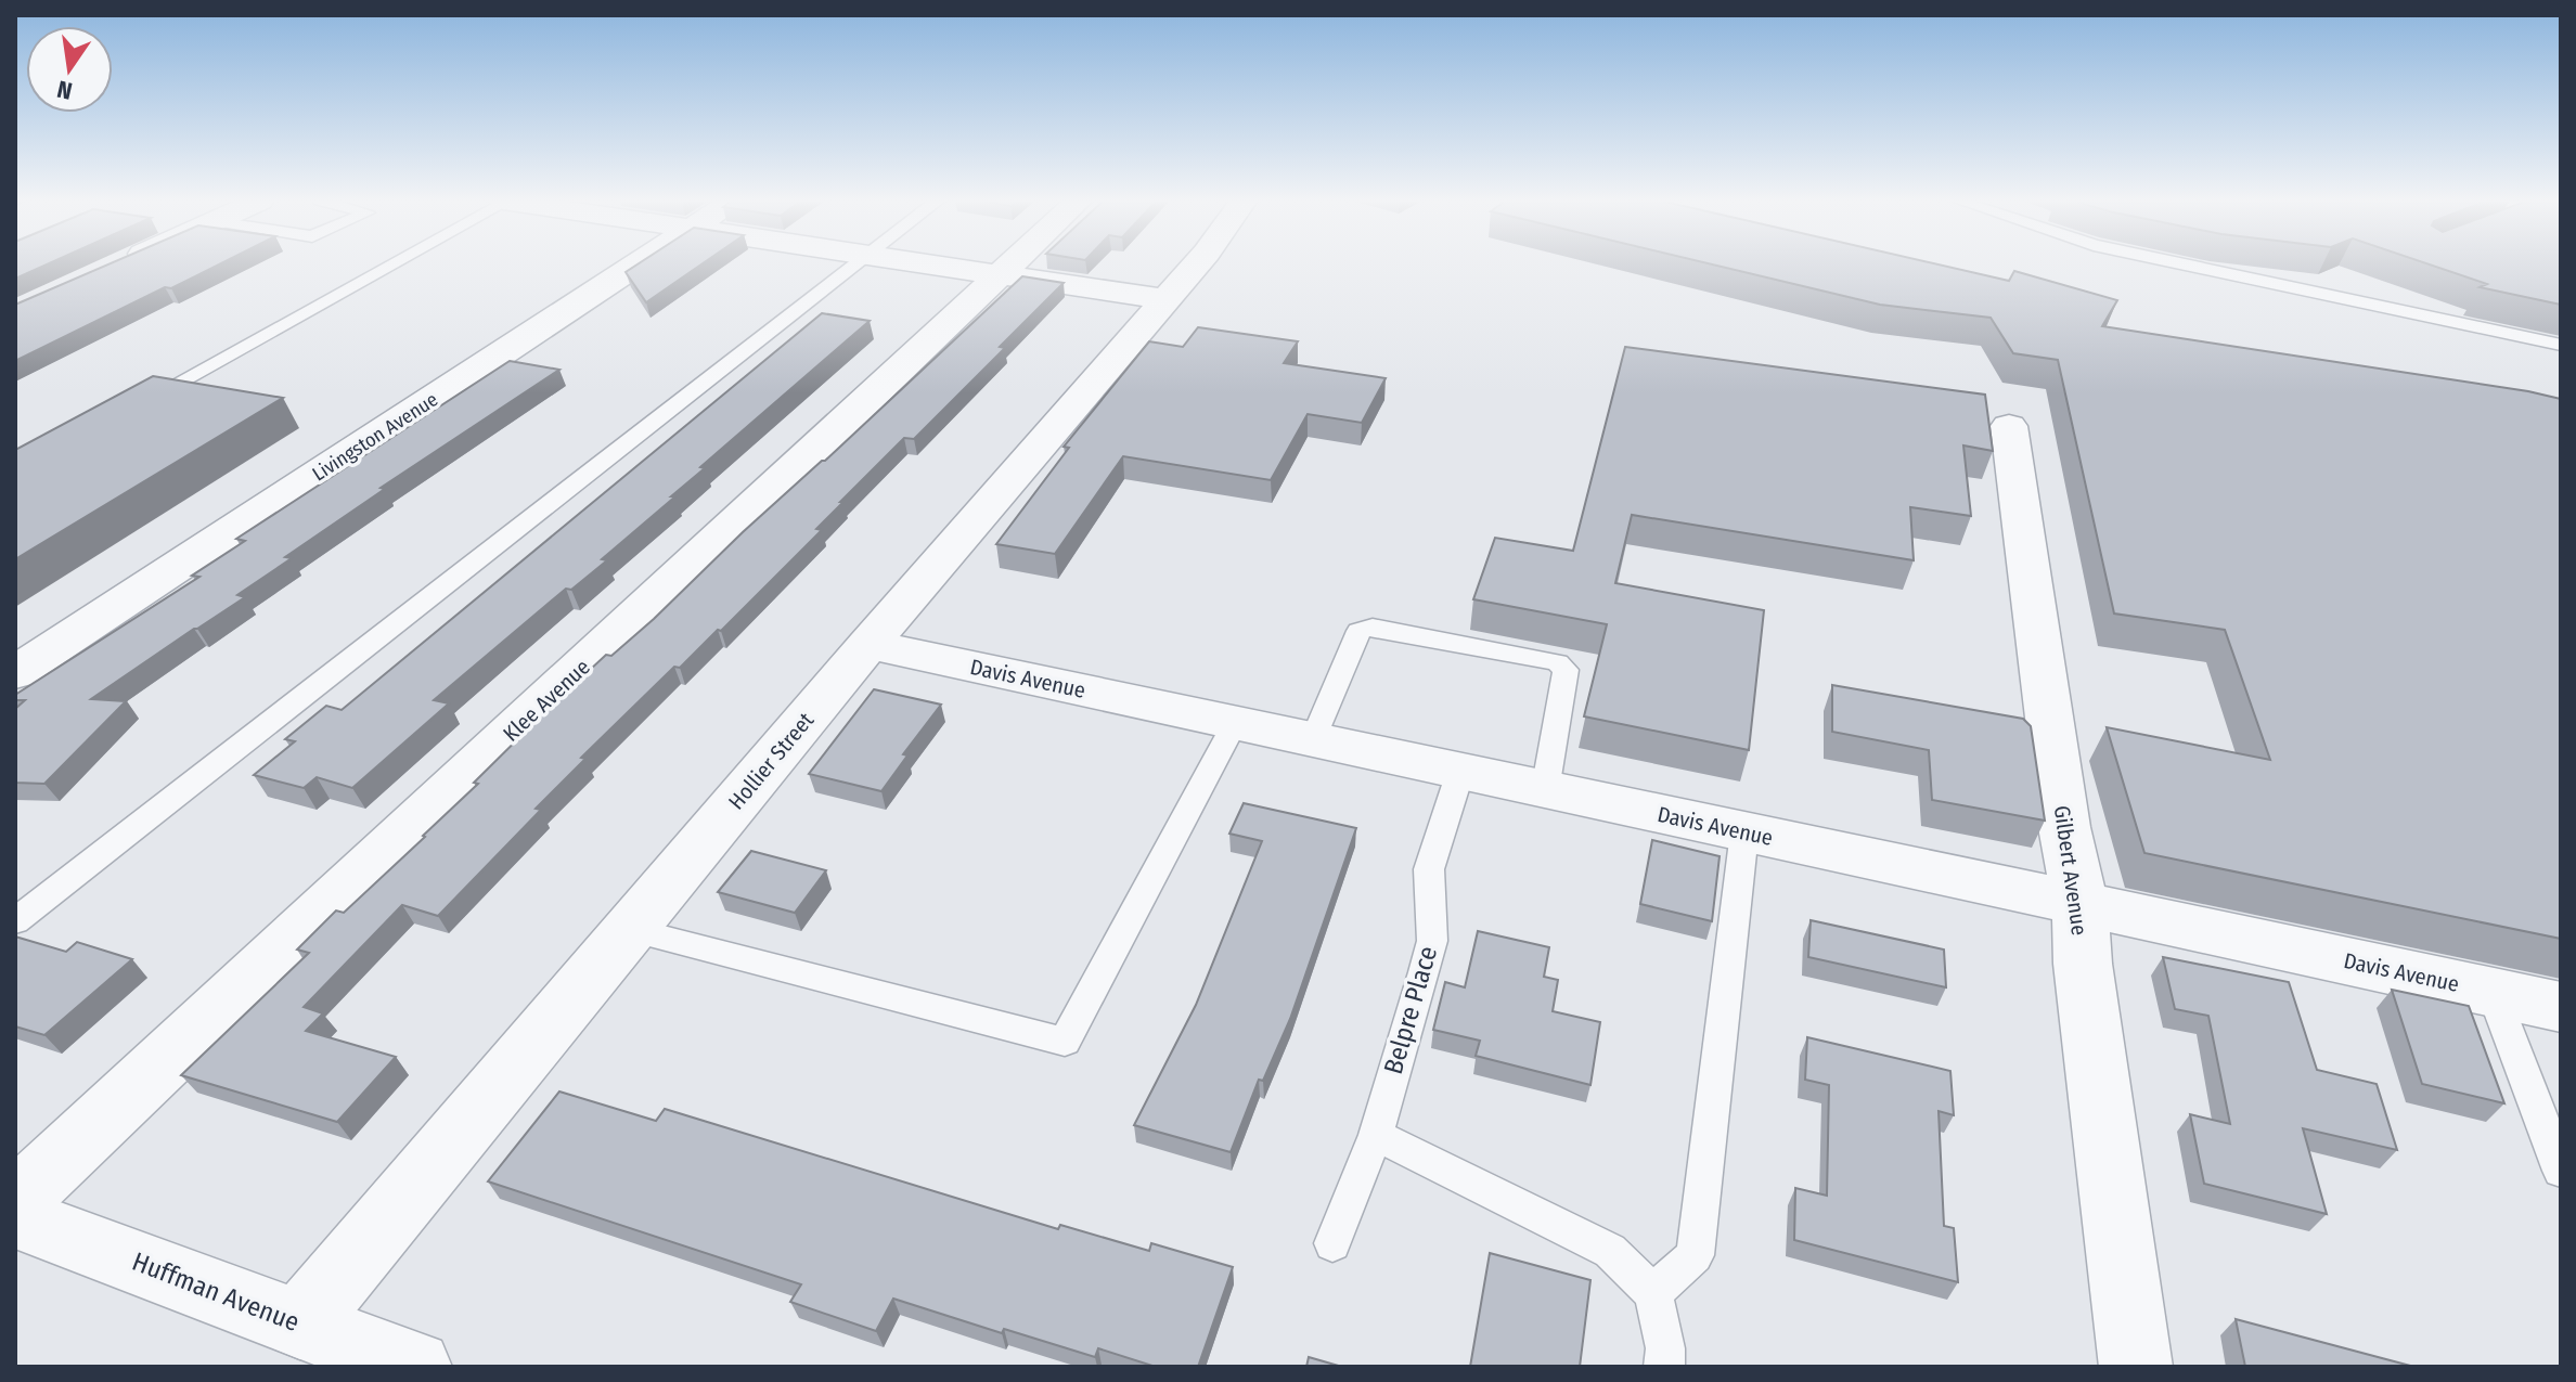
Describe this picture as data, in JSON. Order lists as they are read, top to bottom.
{
  "streets": {
    "street": [
      "Livingston Avenue",
      "Davis Avenue",
      "Klee Avenue",
      "Hollier Street",
      "Gilbert Avenue",
      "Huffman Avenue"
    ],
    "lane": ["Belpre Place"]
  },
  "crossings": [
    ["Davis Avenue", "Hollier Street"],
    ["Davis Avenue", "Gilbert Avenue"],
    ["Davis Avenue", "Belpre Place"],
    ["Hollier Street", "Huffman Avenue"]
  ],
  "north": "bottom"
}
